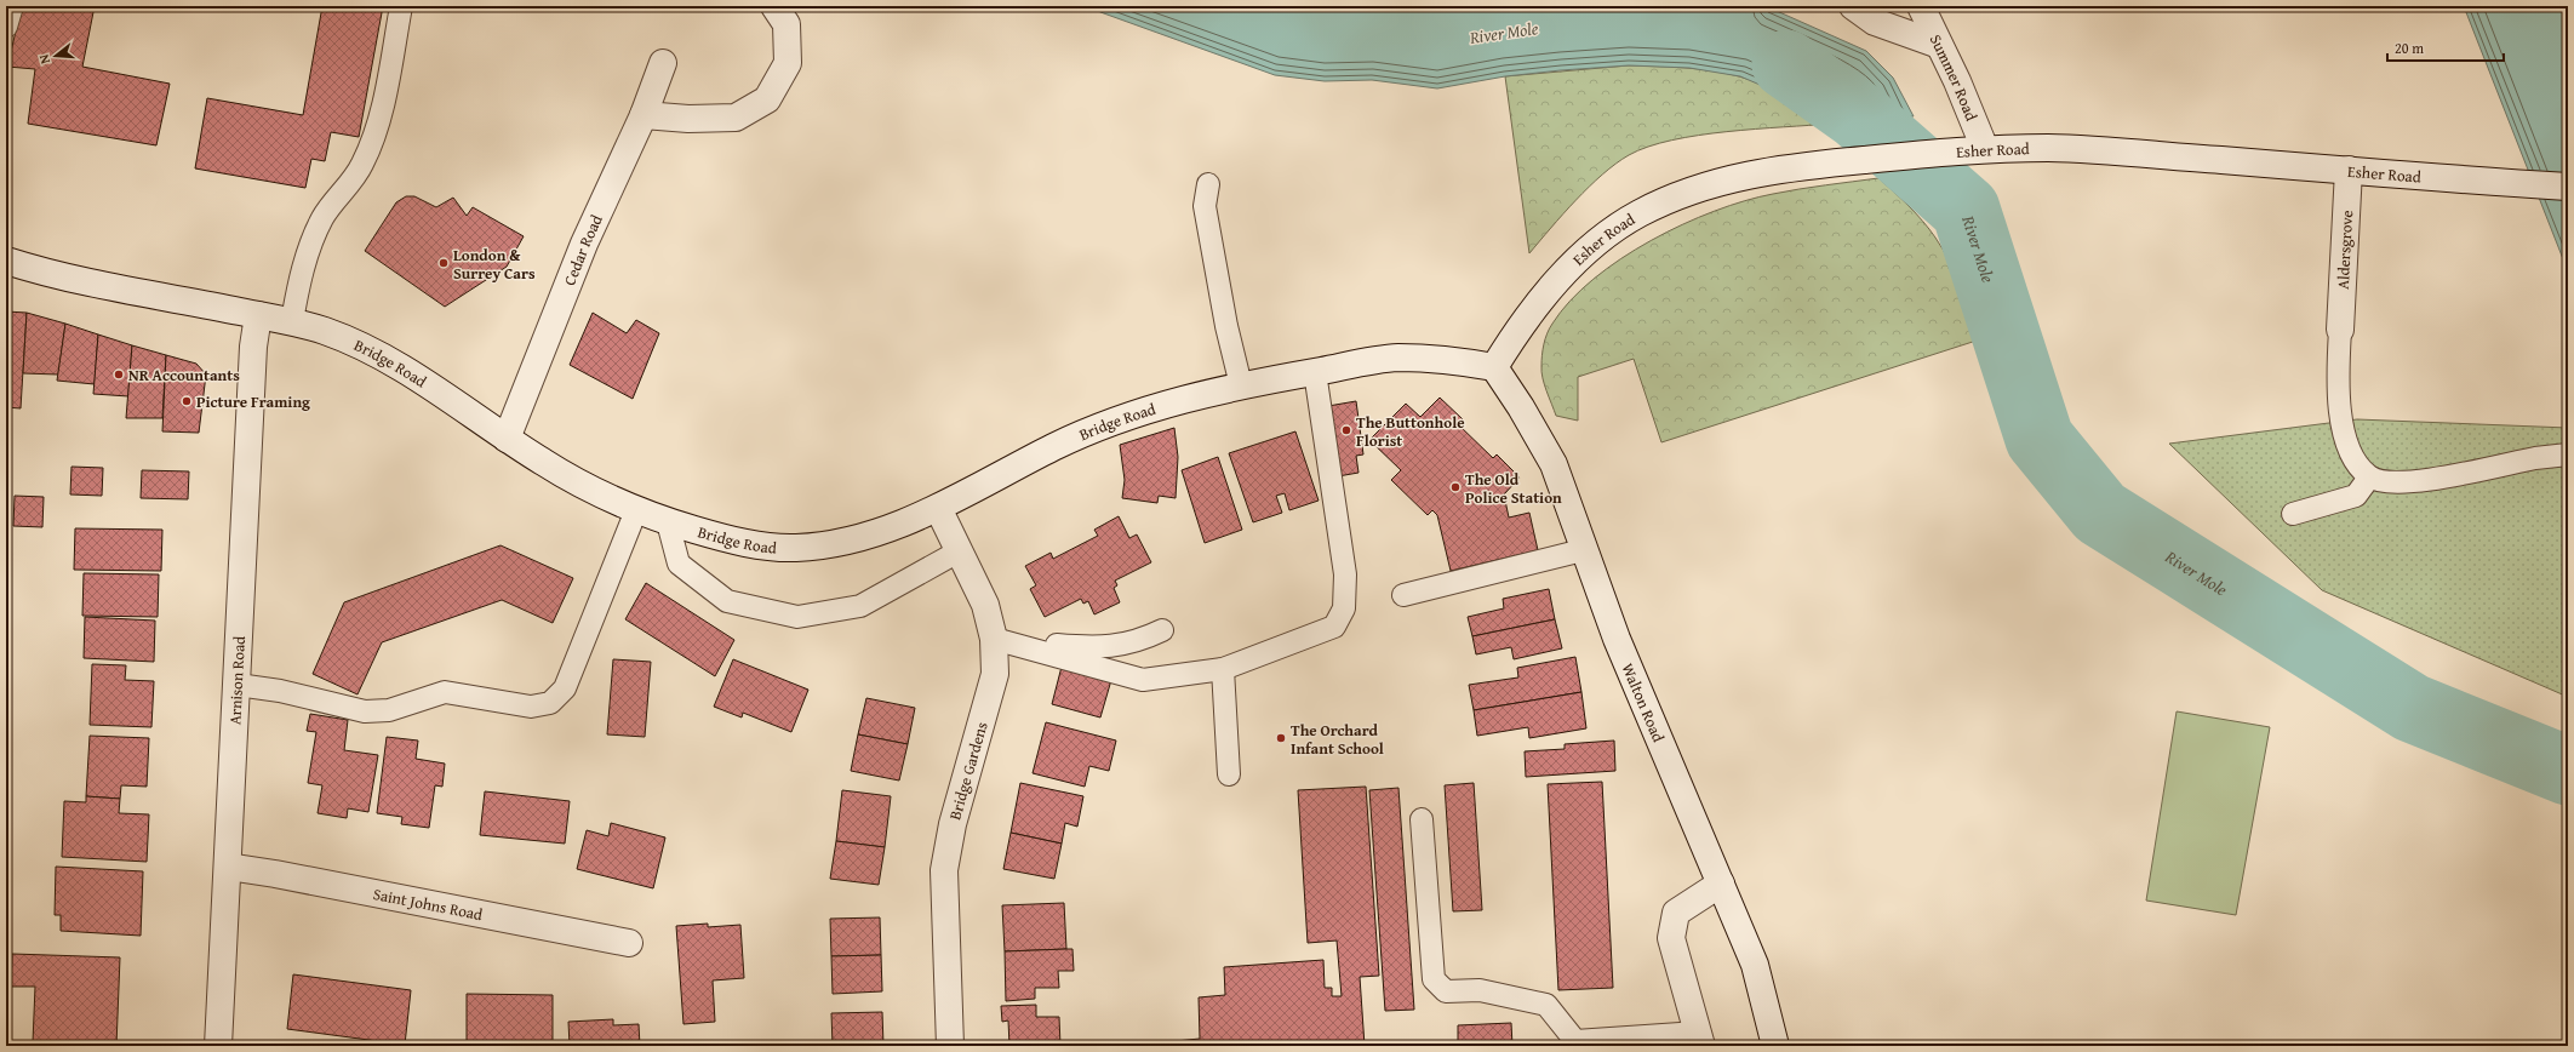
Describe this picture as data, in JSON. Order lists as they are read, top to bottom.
{
  "streets": {
    "main road": [
      "Summer Road",
      "Esher Road",
      "Cedar Road",
      "Aldersgrove",
      "Bridge Road",
      "Arnison Road",
      "Walton Road",
      "Bridge Gardens",
      "Saint Johns Road"
    ]
  },
  "crossings": [
    ["Summer Road", "Esher Road"],
    ["Esher Road", "Aldersgrove"],
    ["Esher Road", "Bridge Road"],
    ["Esher Road", "Walton Road"],
    ["Cedar Road", "Bridge Road"],
    ["Bridge Road", "Arnison Road"],
    ["Bridge Road", "Walton Road"],
    ["Bridge Road", "Bridge Gardens"],
    ["Arnison Road", "Saint Johns Road"]
  ],
  "water": ["River Mole"],
  "places": [
    "London & Surrey Cars",
    "NR Accountants",
    "Picture Framing",
    "The Buttonhole Florist",
    "The Old Police Station",
    "The Orchard Infant School"
  ],
  "scale_bar": "20 m",
  "north": "left"
}
